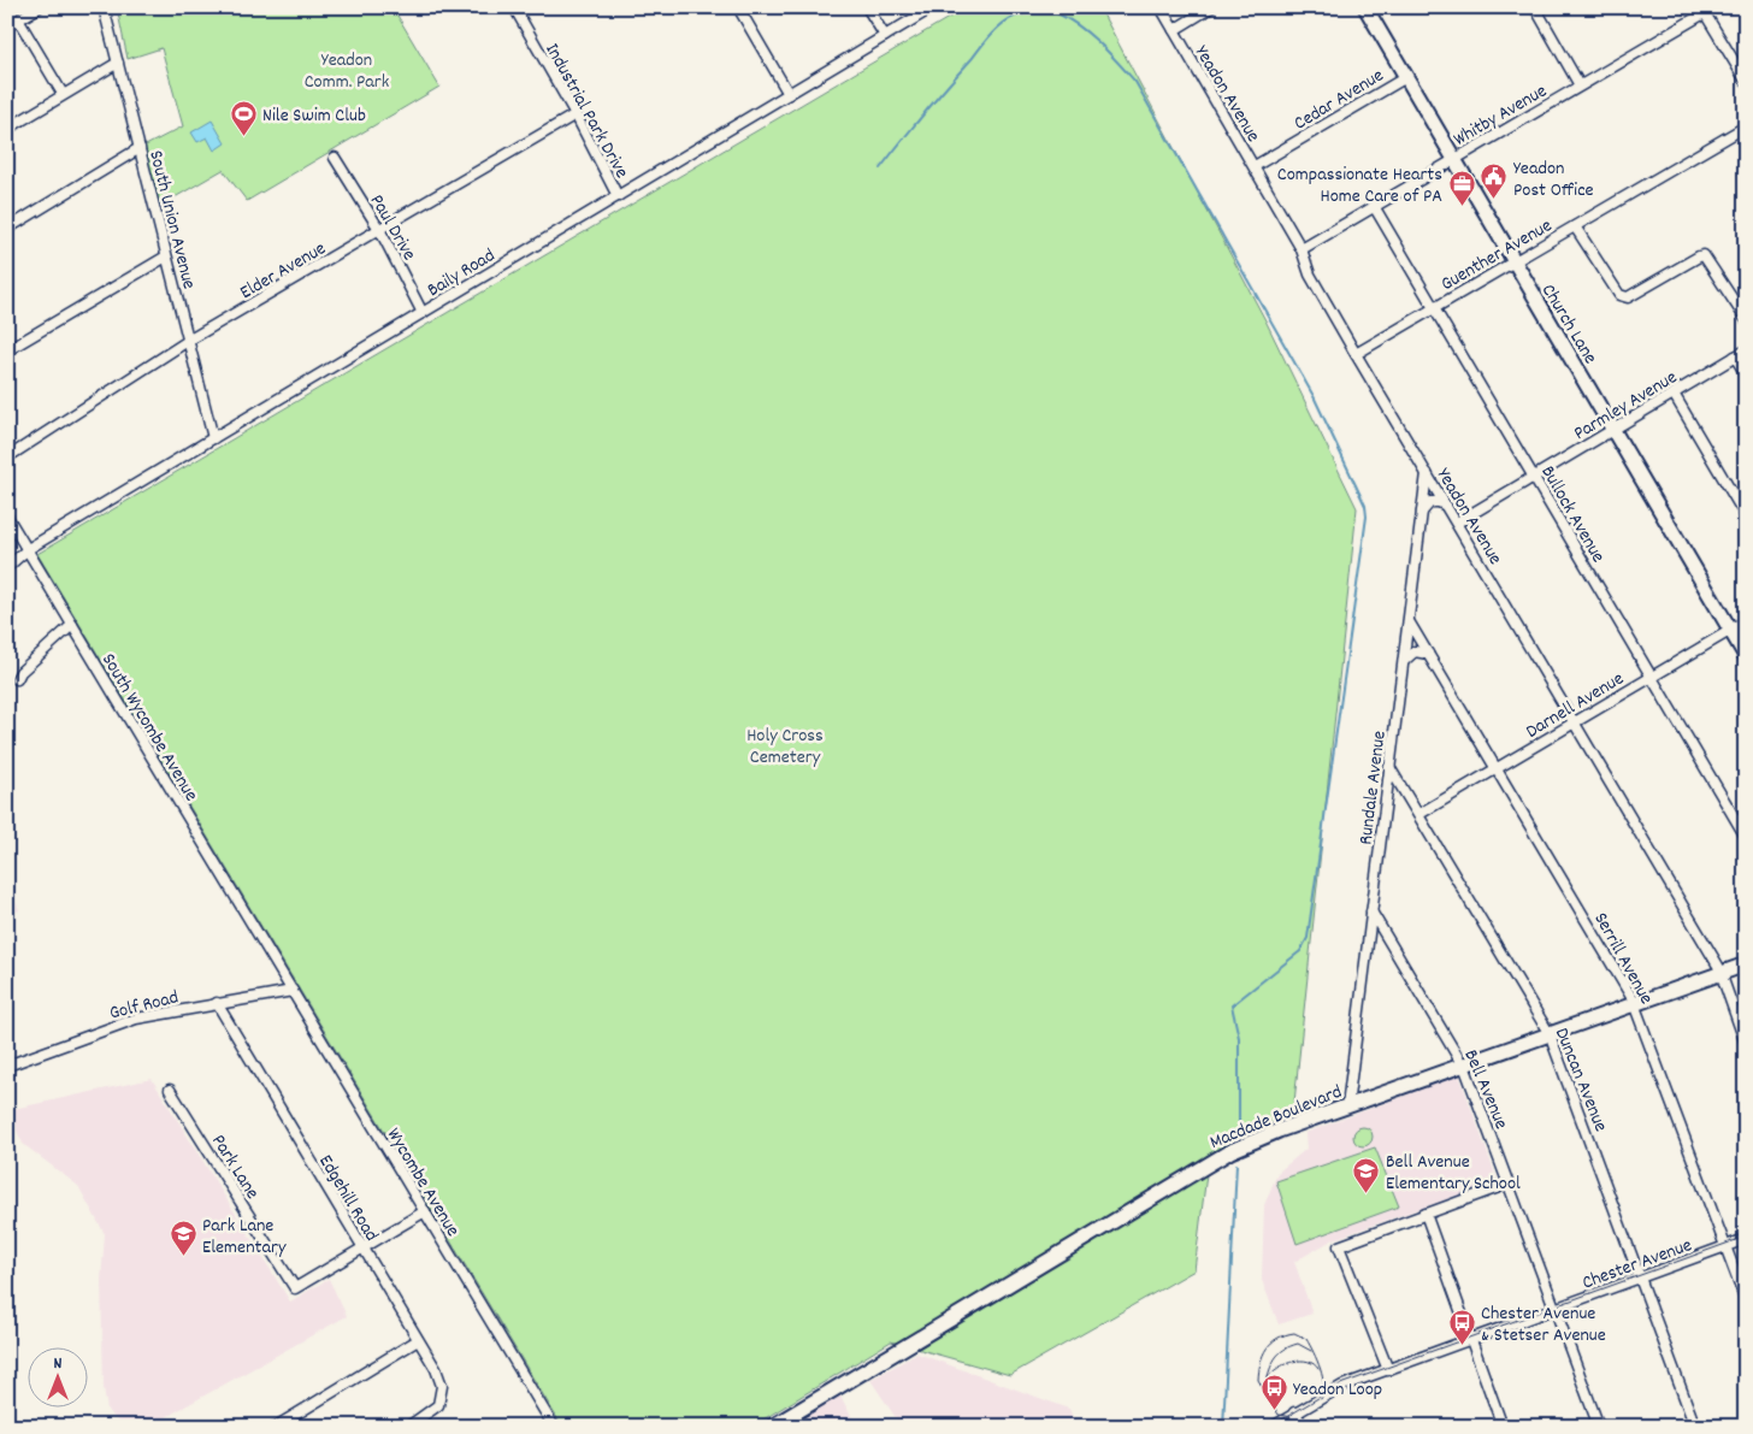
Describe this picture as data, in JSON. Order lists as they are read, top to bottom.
{
  "streets": {
    "main road": ["Church Lane", "Macdade Boulevard"],
    "street": [
      "Yeadon Avenue",
      "Cedar Avenue",
      "Industrial Park Drive",
      "Whitby Avenue",
      "South Union Avenue",
      "Paul Drive",
      "Guenther Avenue",
      "Elder Avenue",
      "Baily Road",
      "Parmley Avenue",
      "Bullock Avenue",
      "Darnell Avenue",
      "South Wycombe Avenue",
      "Rundale Avenue",
      "Serrill Avenue",
      "Golf Road",
      "Duncan Avenue",
      "Bell Avenue",
      "Park Lane",
      "Wycombe Avenue",
      "Edgehill Road",
      "Chester Avenue"
    ]
  },
  "crossings": [
    ["Yeadon Avenue", "Cedar Avenue"],
    ["Yeadon Avenue", "Whitby Avenue"],
    ["Yeadon Avenue", "Guenther Avenue"],
    ["Yeadon Avenue", "Parmley Avenue"],
    ["Yeadon Avenue", "Darnell Avenue"],
    ["Yeadon Avenue", "Rundale Avenue"],
    ["Yeadon Avenue", "Macdade Boulevard"],
    ["Cedar Avenue", "Church Lane"],
    ["Industrial Park Drive", "Elder Avenue"],
    ["Industrial Park Drive", "Baily Road"],
    ["Whitby Avenue", "Church Lane"],
    ["Whitby Avenue", "Bullock Avenue"],
    ["South Union Avenue", "Elder Avenue"],
    ["South Union Avenue", "Baily Road"],
    ["Paul Drive", "Elder Avenue"],
    ["Paul Drive", "Baily Road"],
    ["Guenther Avenue", "Church Lane"],
    ["Guenther Avenue", "Bullock Avenue"],
    ["Baily Road", "South Wycombe Avenue"],
    ["Church Lane", "Parmley Avenue"],
    ["Church Lane", "Darnell Avenue"],
    ["Parmley Avenue", "Bullock Avenue"],
    ["Bullock Avenue", "Darnell Avenue"],
    ["Darnell Avenue", "Serrill Avenue"],
    ["Darnell Avenue", "Duncan Avenue"],
    ["South Wycombe Avenue", "Wycombe Avenue"],
    ["Rundale Avenue", "Serrill Avenue"],
    ["Rundale Avenue", "Duncan Avenue"],
    ["Rundale Avenue", "Bell Avenue"],
    ["Rundale Avenue", "Macdade Boulevard"],
    ["Serrill Avenue", "Macdade Boulevard"],
    ["Serrill Avenue", "Chester Avenue"],
    ["Golf Road", "Wycombe Avenue"],
    ["Golf Road", "Edgehill Road"],
    ["Duncan Avenue", "Macdade Boulevard"],
    ["Duncan Avenue", "Chester Avenue"],
    ["Bell Avenue", "Macdade Boulevard"],
    ["Bell Avenue", "Chester Avenue"],
    ["Park Lane", "Edgehill Road"]
  ],
  "parks": ["Yeadon Comm. Park", "Holy Cross Cemetery"],
  "places": {
    "sports": ["Nile Swim Club"],
    "public building": ["Yeadon Post Office"],
    "office": ["Compassionate Hearts Home Care of PA"],
    "school or university": ["Bell Avenue Elementary School", "Park Lane Elementary"],
    "bus stop": ["Chester Avenue & Stetser Avenue", "Yeadon Loop"]
  },
  "north": "top"
}
